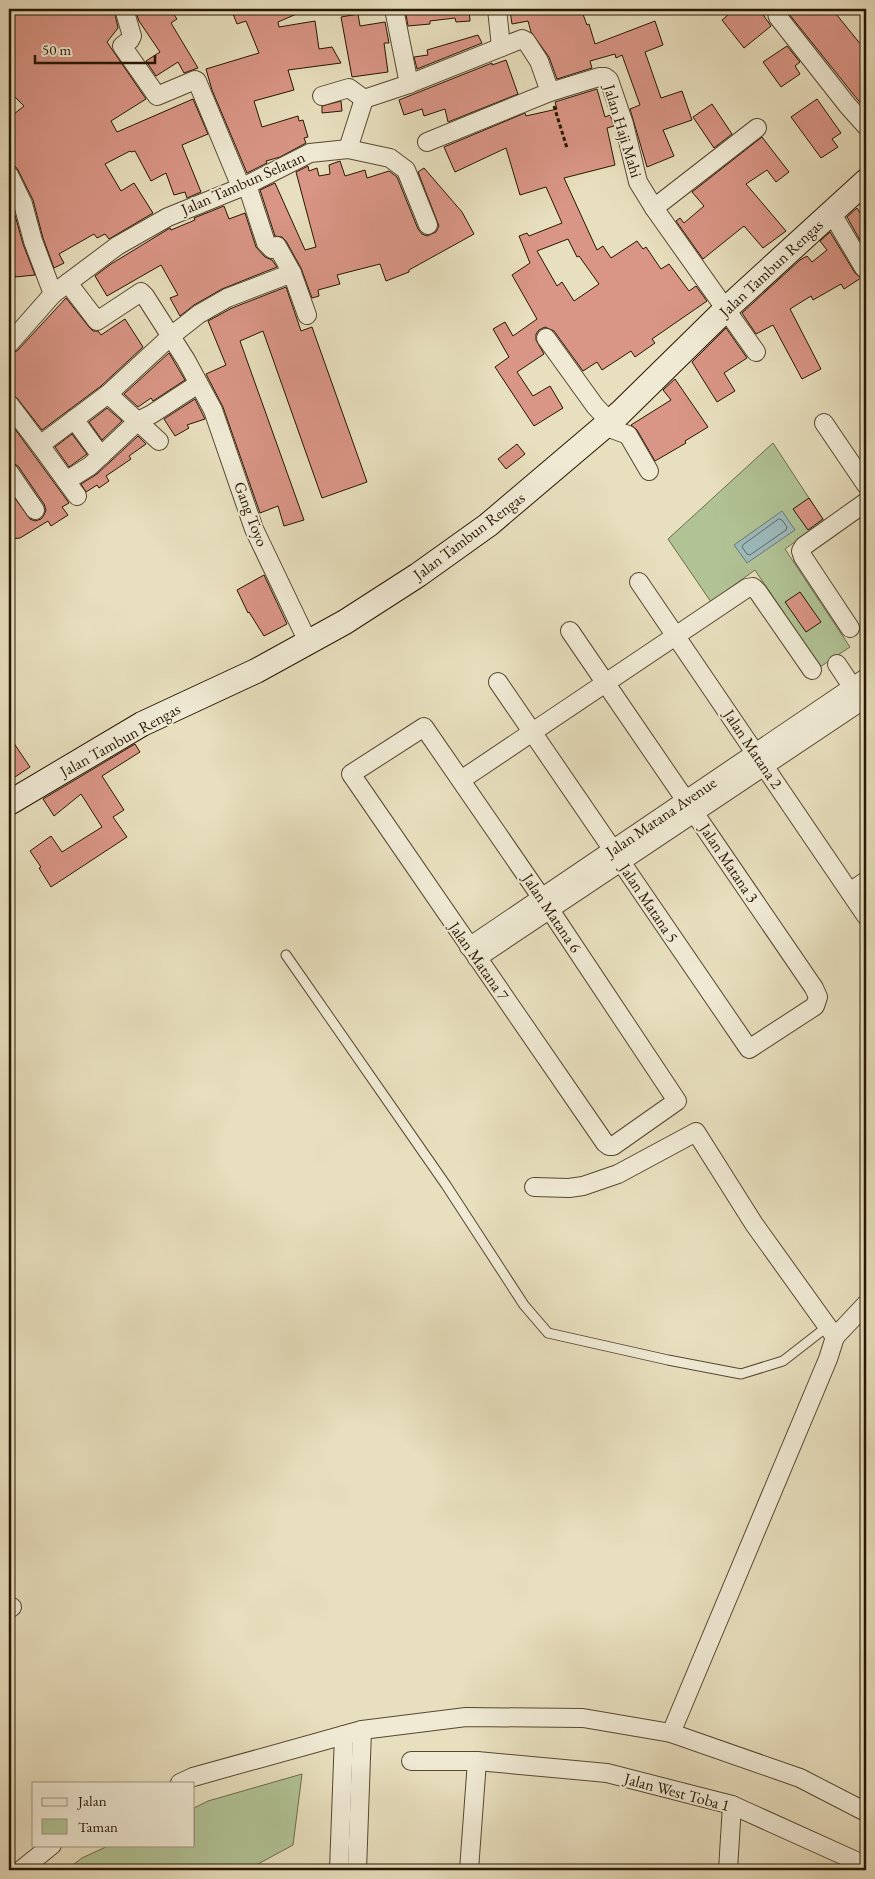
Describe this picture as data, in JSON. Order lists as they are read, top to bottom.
{
  "streets": {
    "street": [
      "Jalan Haji Mahi",
      "Jalan Tambun Selatan",
      "Jalan Tambun Rengas",
      "Gang Toyo",
      "Jalan Matana 2",
      "Jalan Matana Avenue",
      "Jalan Matana 3",
      "Jalan Matana 5",
      "Jalan Matana 6",
      "Jalan Matana 7",
      "Jalan West Toba 1"
    ]
  },
  "crossings": [
    ["Jalan Haji Mahi", "Jalan Tambun Rengas"],
    ["Jalan Tambun Selatan", "Gang Toyo"],
    ["Jalan Tambun Rengas", "Gang Toyo"],
    ["Jalan Matana 2", "Jalan Matana Avenue"],
    ["Jalan Matana Avenue", "Jalan Matana 3"],
    ["Jalan Matana Avenue", "Jalan Matana 5"],
    ["Jalan Matana Avenue", "Jalan Matana 6"],
    ["Jalan Matana Avenue", "Jalan Matana 7"],
    ["Jalan Matana 3", "Jalan Matana 5"],
    ["Jalan Matana 6", "Jalan Matana 7"]
  ],
  "legend": ["Jalan", "Taman"],
  "scale_bar": "50 m"
}
